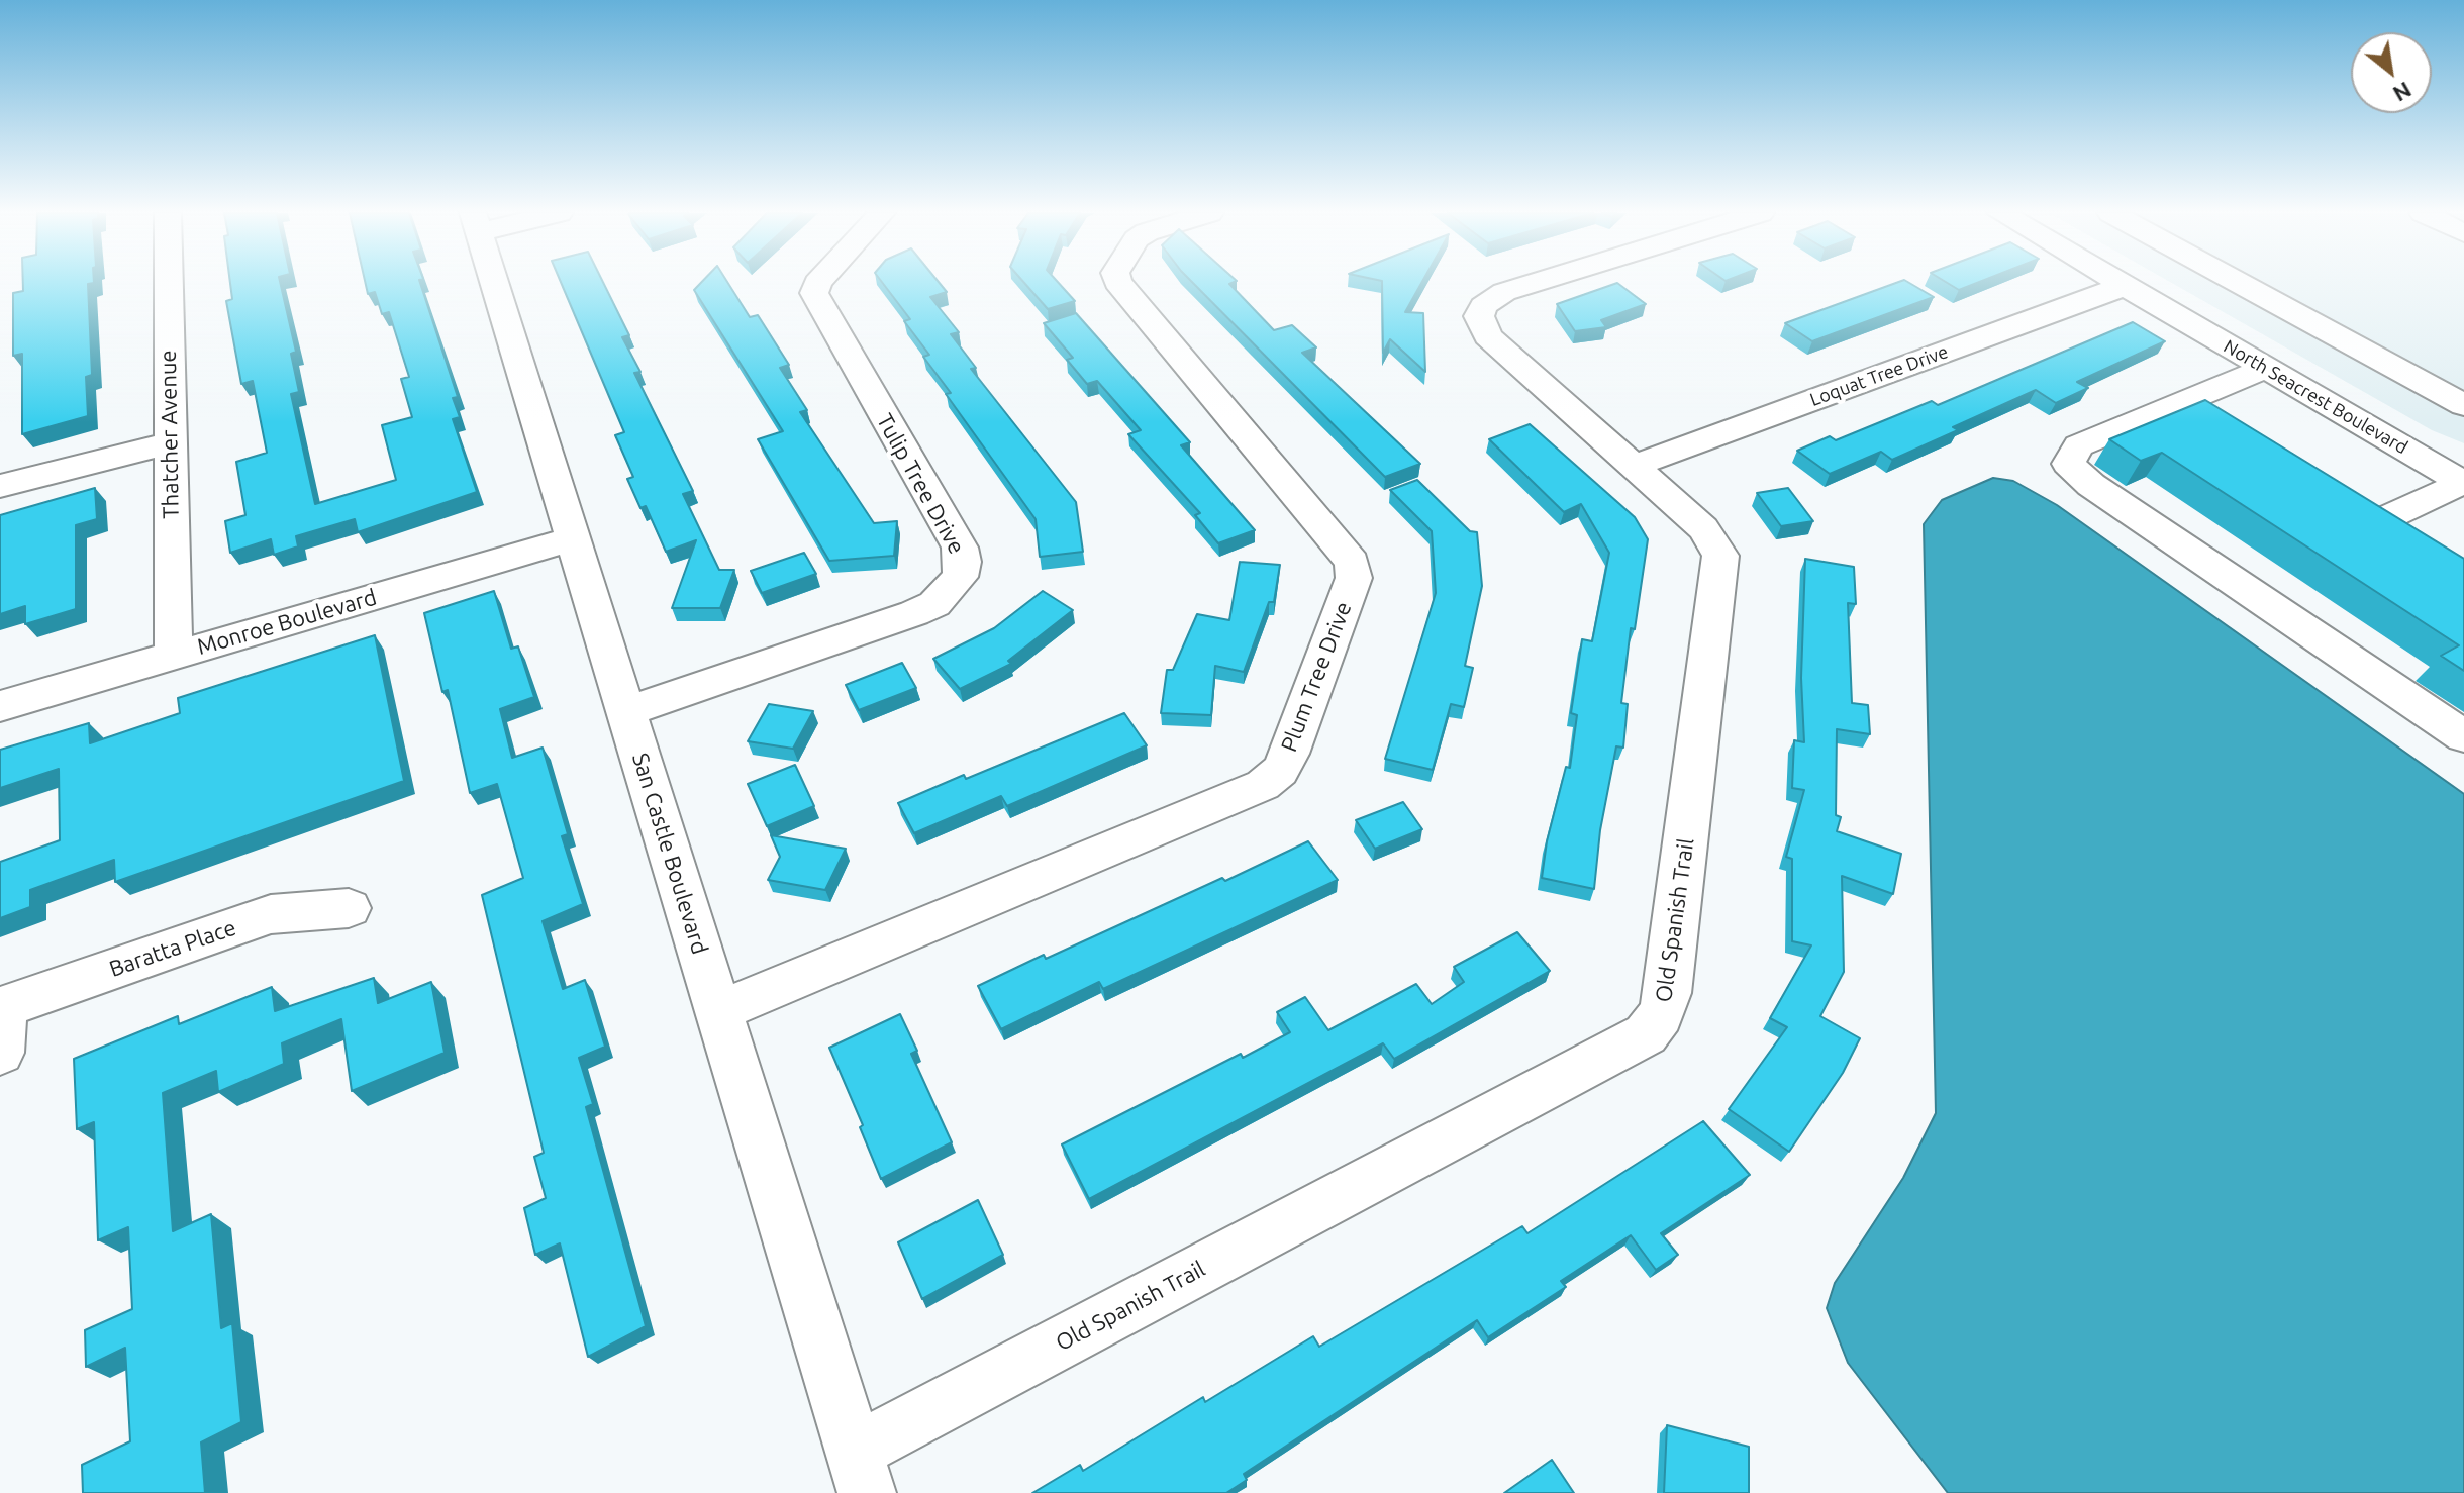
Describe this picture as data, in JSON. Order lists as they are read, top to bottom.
{
  "streets": {
    "street": [
      "Loquat Tree Drive",
      "North Seacrest Boulevard",
      "Thatcher Avenue",
      "Tulip Tree Drive",
      "Monroe Boulevard",
      "Plum Tree Drive",
      "San Castle Boulevard",
      "Old Spanish Trail",
      "Baratta Place"
    ]
  },
  "crossings": [
    ["Loquat Tree Drive", "North Seacrest Boulevard"],
    ["Loquat Tree Drive", "Old Spanish Trail"],
    ["Thatcher Avenue", "Monroe Boulevard"],
    ["Tulip Tree Drive", "San Castle Boulevard"],
    ["Monroe Boulevard", "San Castle Boulevard"],
    ["Plum Tree Drive", "San Castle Boulevard"],
    ["San Castle Boulevard", "Old Spanish Trail"]
  ],
  "north": "bottom right"
}
